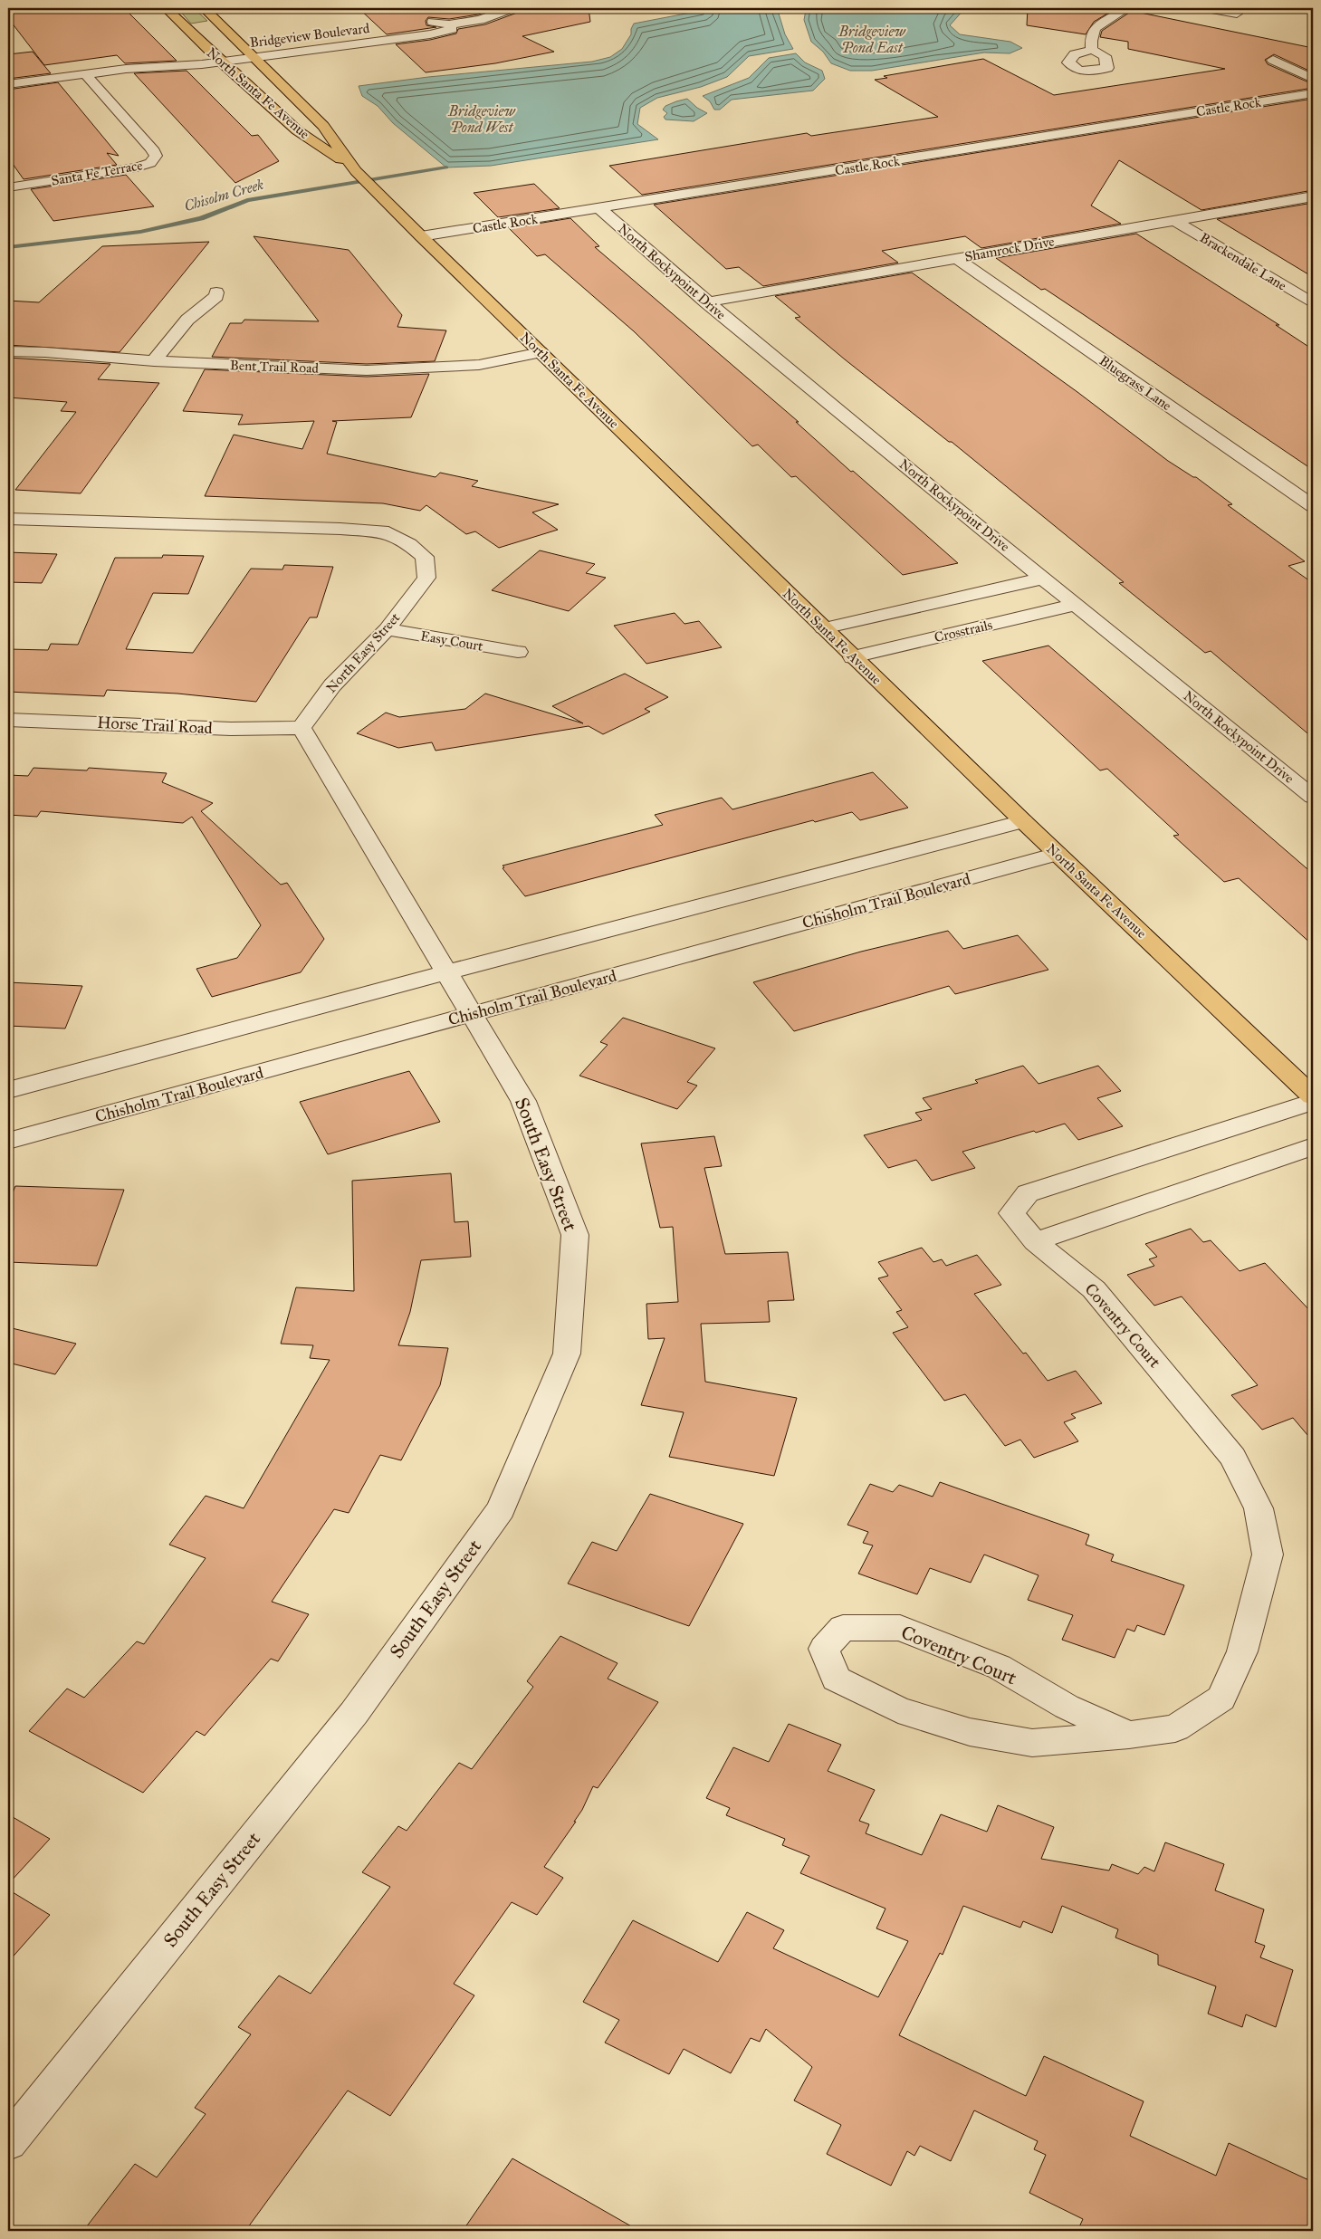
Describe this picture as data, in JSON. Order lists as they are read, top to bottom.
{
  "streets": {
    "main road": ["North Santa Fe Avenue"],
    "street": [
      "Bridgeview Boulevard",
      "Castle Rock",
      "Santa Fe Terrace",
      "Shamrock Drive",
      "Brackendale Lane",
      "North Rockypoint Drive",
      "Bent Trail Road",
      "Bluegrass Lane",
      "Crosstrails",
      "Easy Court",
      "North Easy Street",
      "Horse Trail Road",
      "Chisholm Trail Boulevard",
      "South Easy Street",
      "Coventry Court"
    ]
  },
  "crossings": [
    ["Bridgeview Boulevard", "North Santa Fe Avenue"],
    ["North Santa Fe Avenue", "Castle Rock"],
    ["North Santa Fe Avenue", "Bent Trail Road"],
    ["North Santa Fe Avenue", "Crosstrails"],
    ["North Santa Fe Avenue", "Chisholm Trail Boulevard"],
    ["Castle Rock", "North Rockypoint Drive"],
    ["Shamrock Drive", "Brackendale Lane"],
    ["Shamrock Drive", "North Rockypoint Drive"],
    ["Shamrock Drive", "Bluegrass Lane"],
    ["North Rockypoint Drive", "Crosstrails"],
    ["Easy Court", "North Easy Street"],
    ["North Easy Street", "Horse Trail Road"],
    ["Chisholm Trail Boulevard", "South Easy Street"]
  ],
  "water": ["Bridgeview Pond East", "Bridgeview Pond West", "Chisolm Creek"]
}
